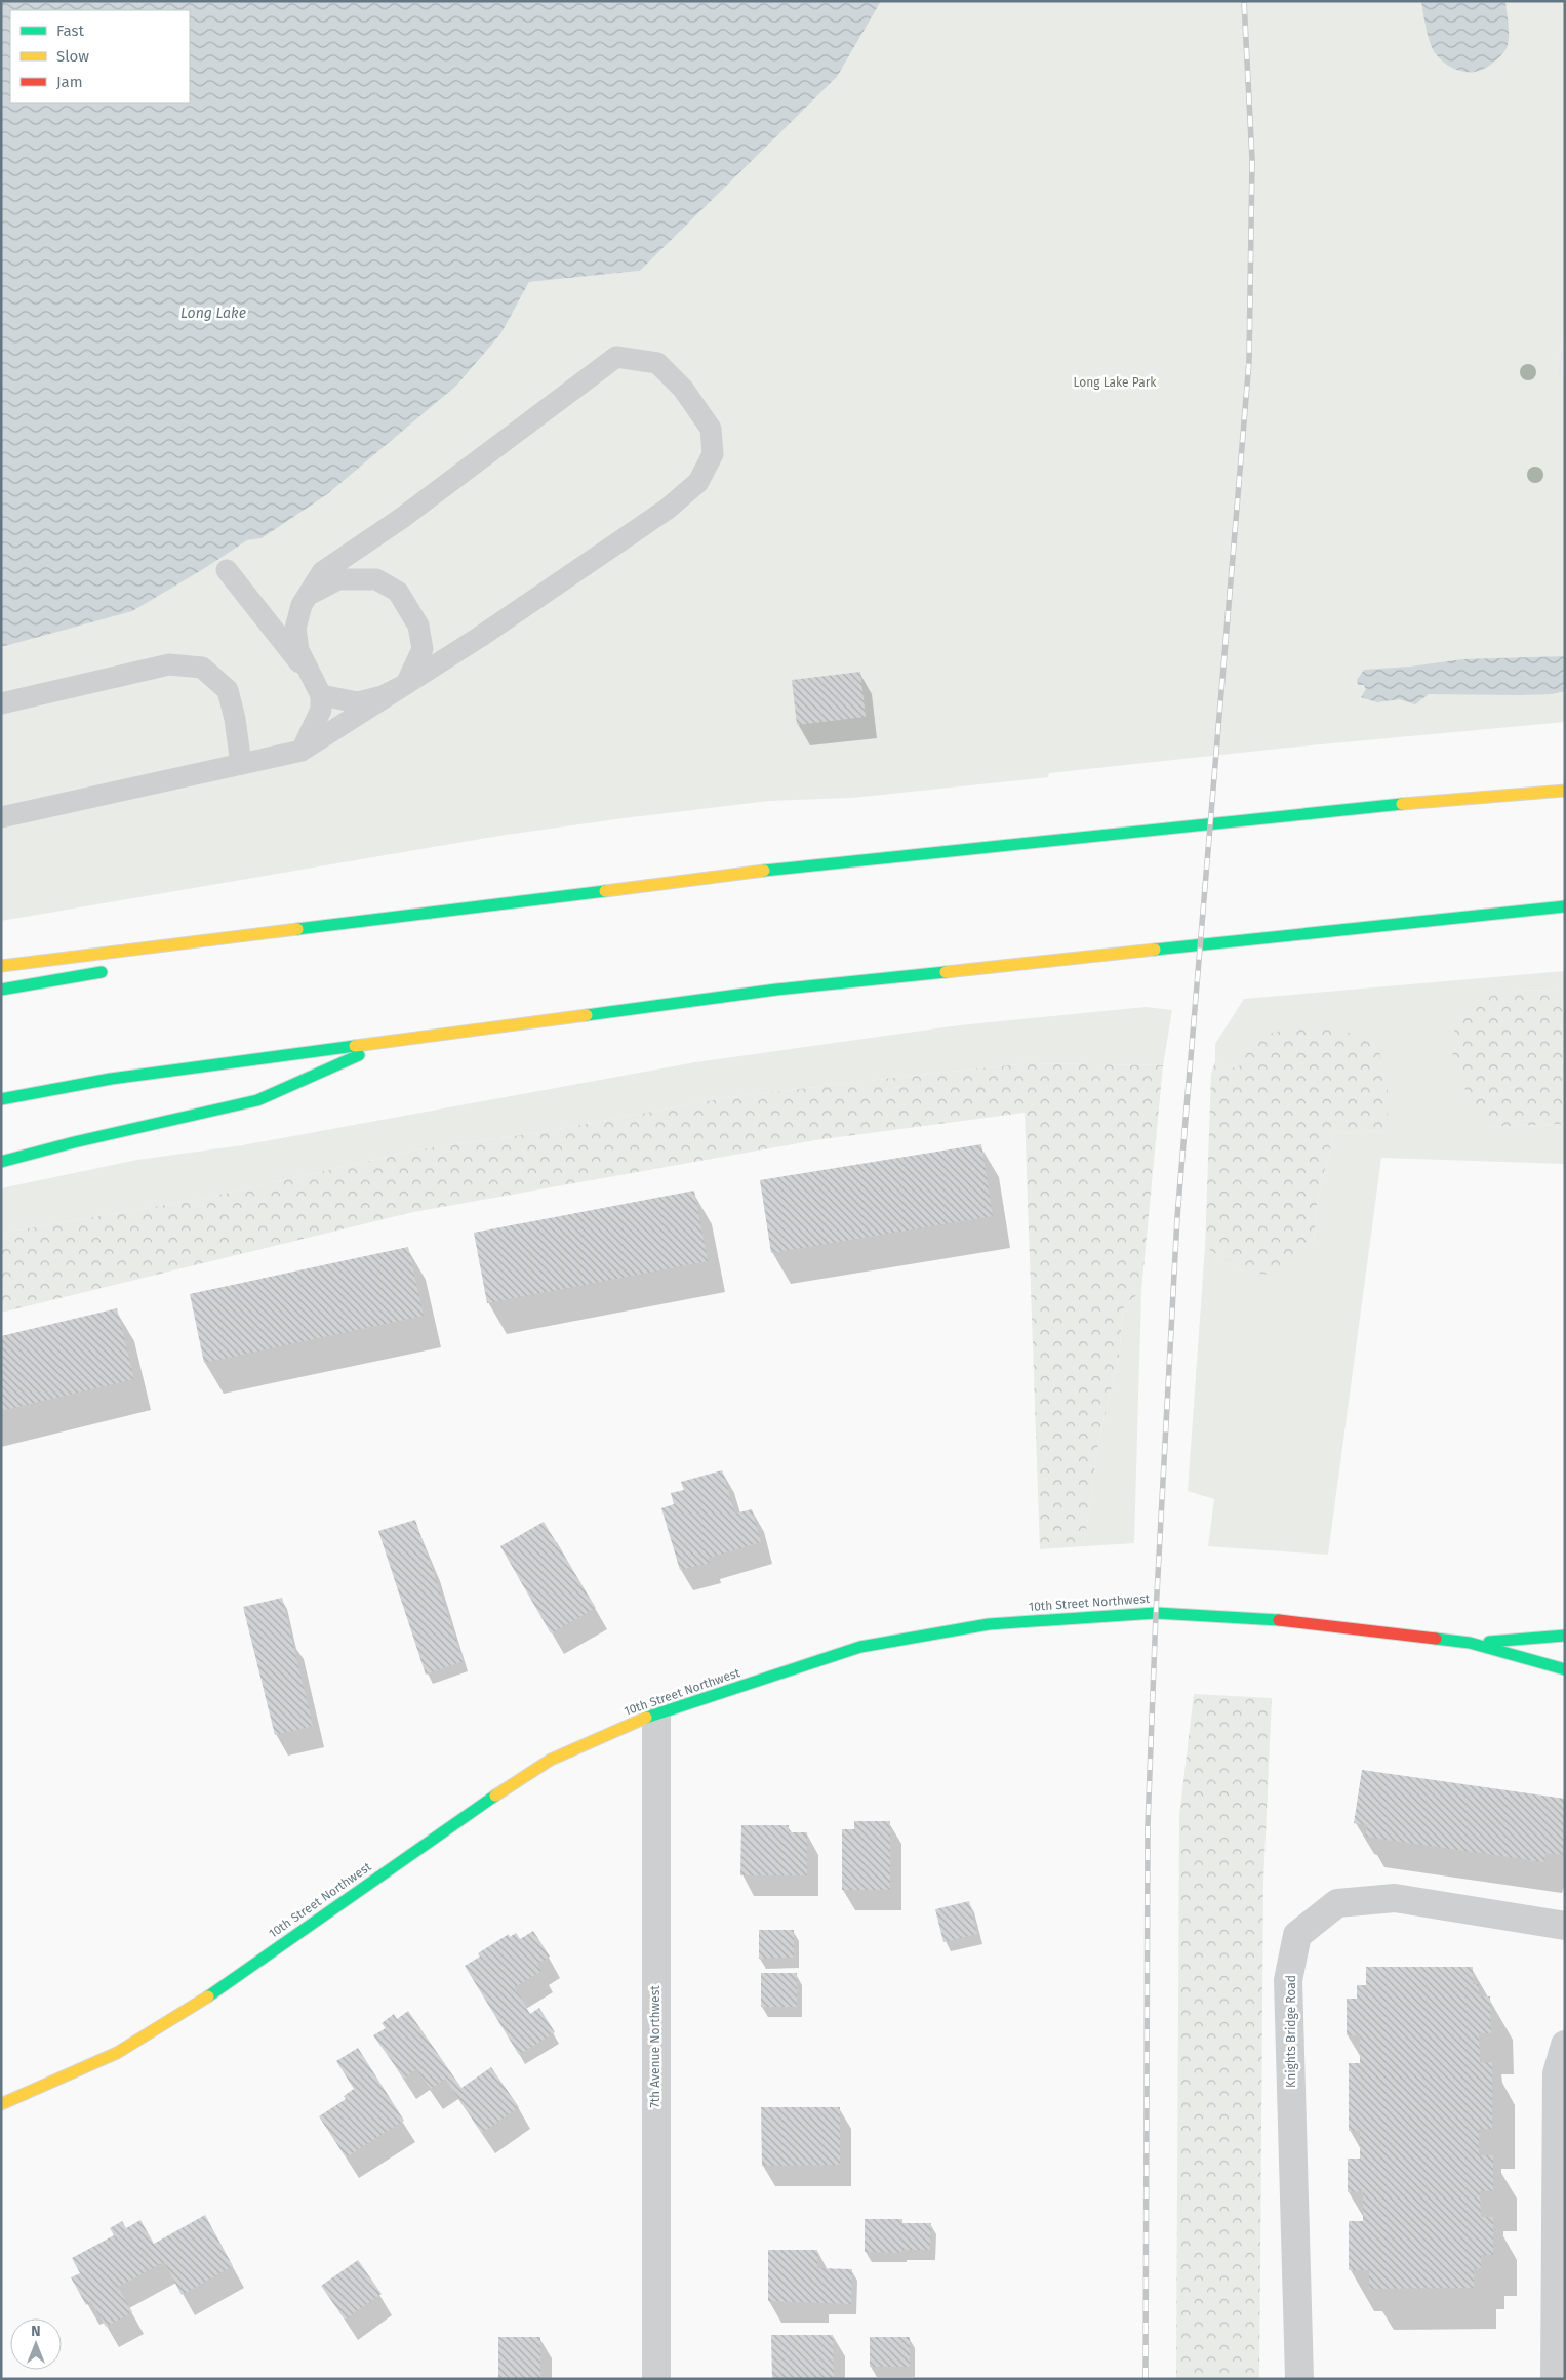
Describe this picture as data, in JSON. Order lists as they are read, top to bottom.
{
  "streets": {
    "main road": ["10th Street Northwest"],
    "street": ["Knights Bridge Road", "7th Avenue Northwest"]
  },
  "crossings": [
    ["10th Street Northwest", "7th Avenue Northwest"]
  ],
  "water": ["Long Lake"],
  "parks": ["Long Lake Park"],
  "legend": ["Fast", "Slow", "Jam"],
  "north": "top"
}
